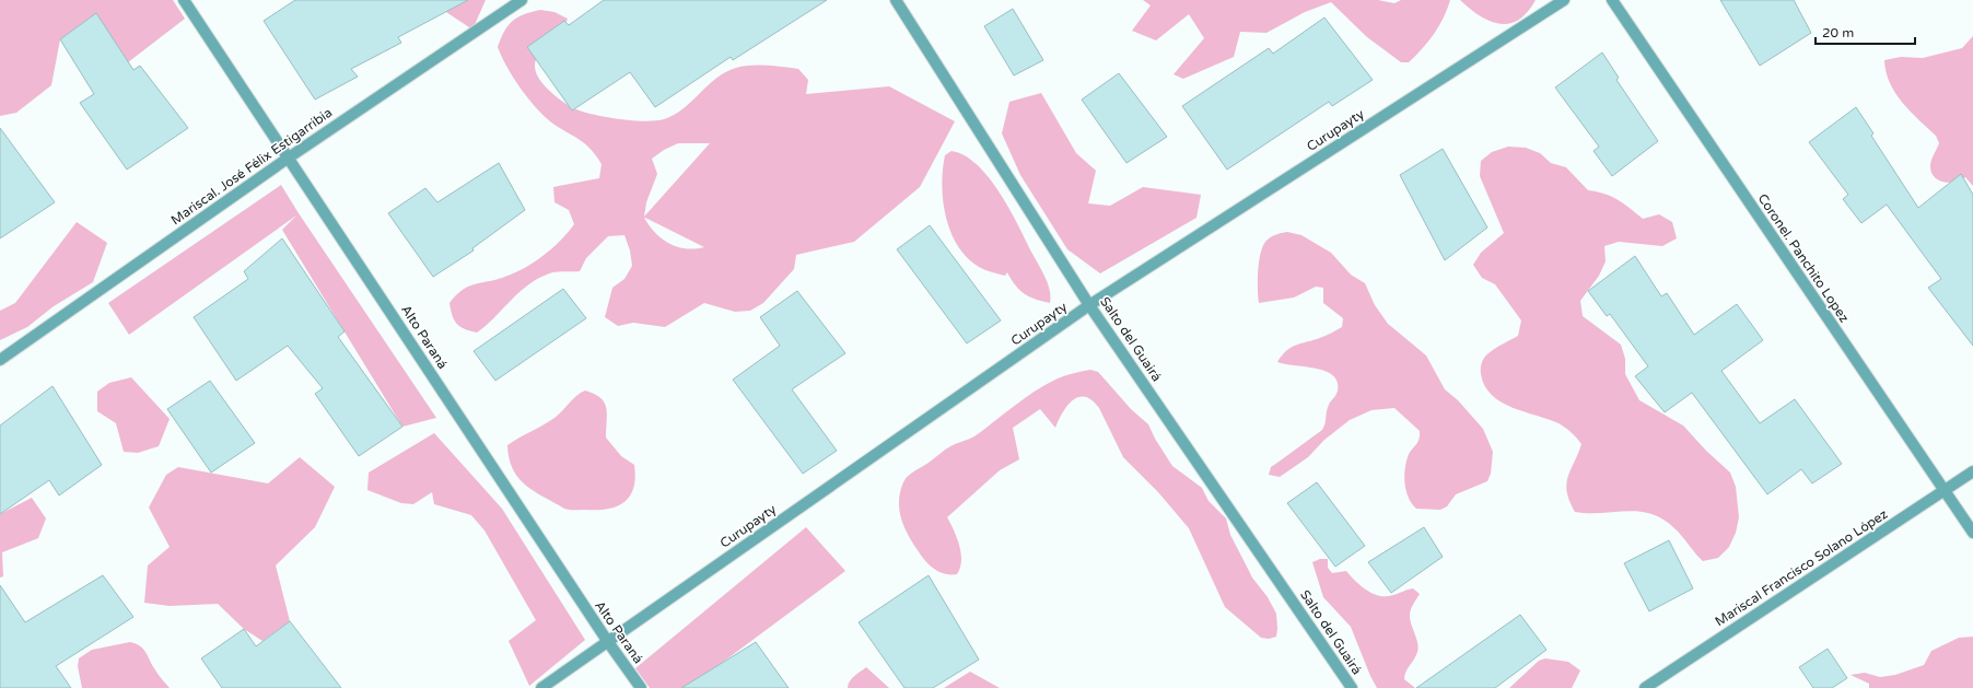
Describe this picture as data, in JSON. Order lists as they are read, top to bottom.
{
  "streets": {
    "street": [
      "Curupayty",
      "Mariscal. José Félix Estigarribia",
      "Coronel. Panchito Lopez",
      "Alto Paraná",
      "Salto del Guairá",
      "Mariscal Francisco Solano López"
    ]
  },
  "crossings": [
    ["Curupayty", "Alto Paraná"],
    ["Curupayty", "Salto del Guairá"],
    ["Mariscal. José Félix Estigarribia", "Alto Paraná"],
    ["Coronel. Panchito Lopez", "Mariscal Francisco Solano López"]
  ],
  "scale_bar": "20 m"
}
